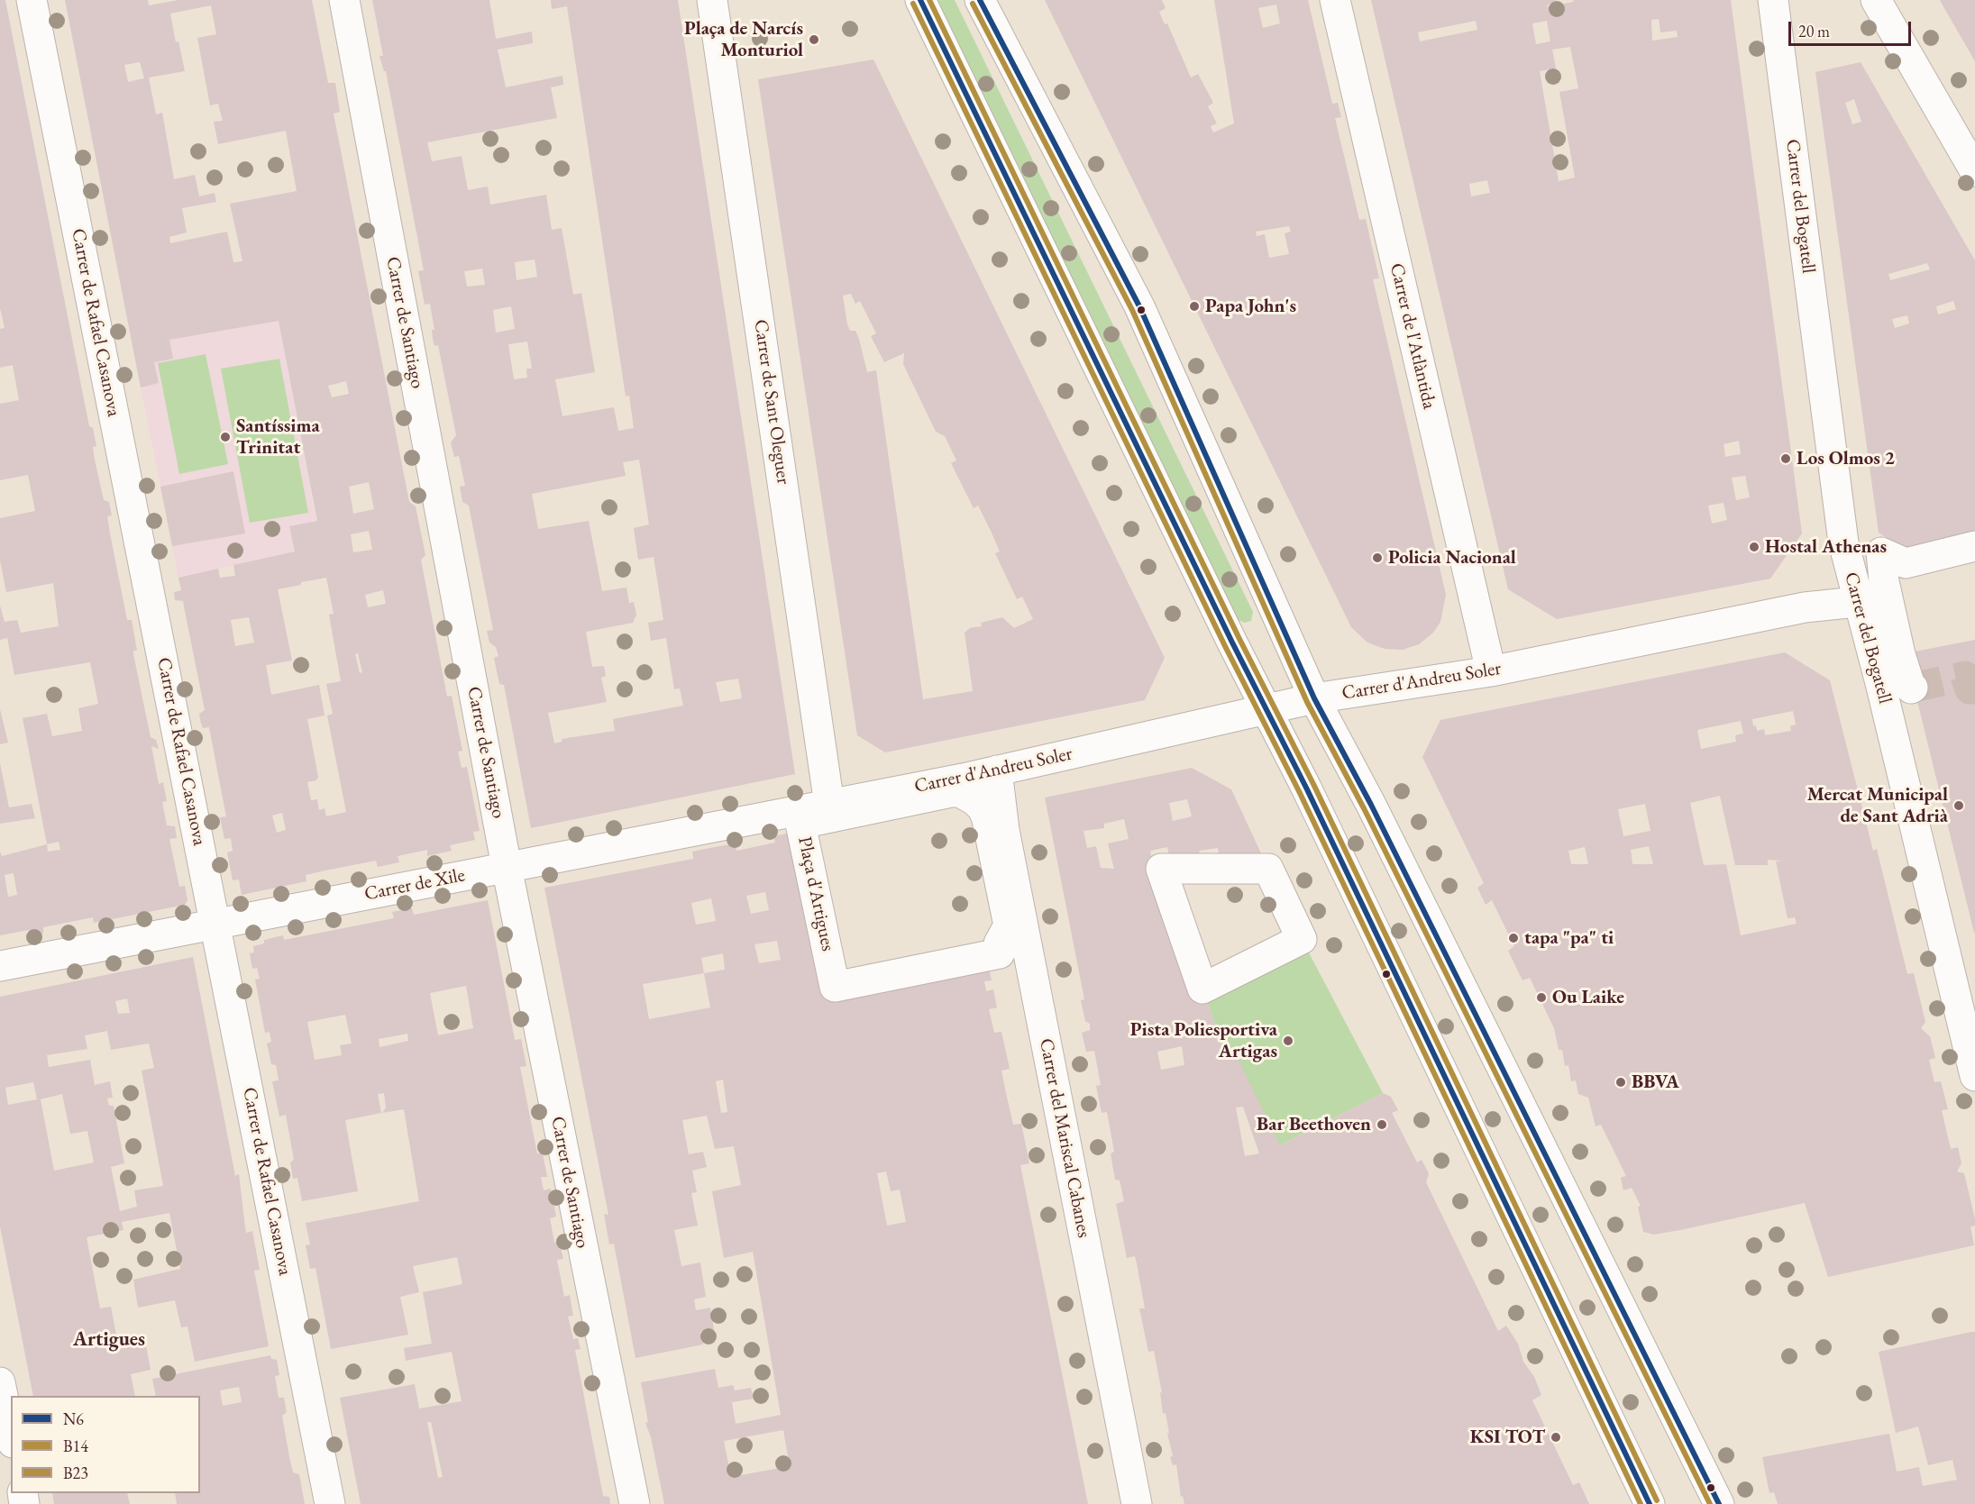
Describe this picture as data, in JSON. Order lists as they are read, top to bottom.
{
  "streets": {
    "street": [
      "Carrer del Bogatell",
      "Carrer de Rafael Casanova",
      "Carrer de Santiago",
      "Carrer de l'Atlàntida",
      "Carrer de Sant Oleguer",
      "Carrer d'Andreu Soler",
      "Carrer de Xile",
      "Plaça d'Artigues",
      "Carrer del Mariscal Cabanes"
    ]
  },
  "crossings": [
    ["Carrer del Bogatell", "Carrer d'Andreu Soler"],
    ["Carrer de Rafael Casanova", "Carrer de Xile"],
    ["Carrer de Santiago", "Carrer de Xile"],
    ["Carrer de l'Atlàntida", "Carrer d'Andreu Soler"],
    ["Carrer de Sant Oleguer", "Carrer d'Andreu Soler"],
    ["Carrer de Sant Oleguer", "Carrer de Xile"],
    ["Carrer d'Andreu Soler", "Carrer de Xile"],
    ["Carrer d'Andreu Soler", "Carrer del Mariscal Cabanes"]
  ],
  "districts": ["Artigues"],
  "places": [
    "Plaça de Narcís Monturiol",
    "Papa John's",
    "Santíssima Trinitat",
    "Los Olmos 2",
    "Hostal Athenas",
    "Policia Nacional",
    "Mercat Municipal de Sant Adrià",
    "tapa \"pa\" ti",
    "Ou Laike",
    "Pista Poliesportiva Artigas",
    "BBVA",
    "Bar Beethoven",
    "KSI TOT"
  ],
  "lines": ["transit line N6", "transit line B23", "transit line B14"],
  "legend": ["N6", "B14", "B23"],
  "scale_bar": "20 m"
}
